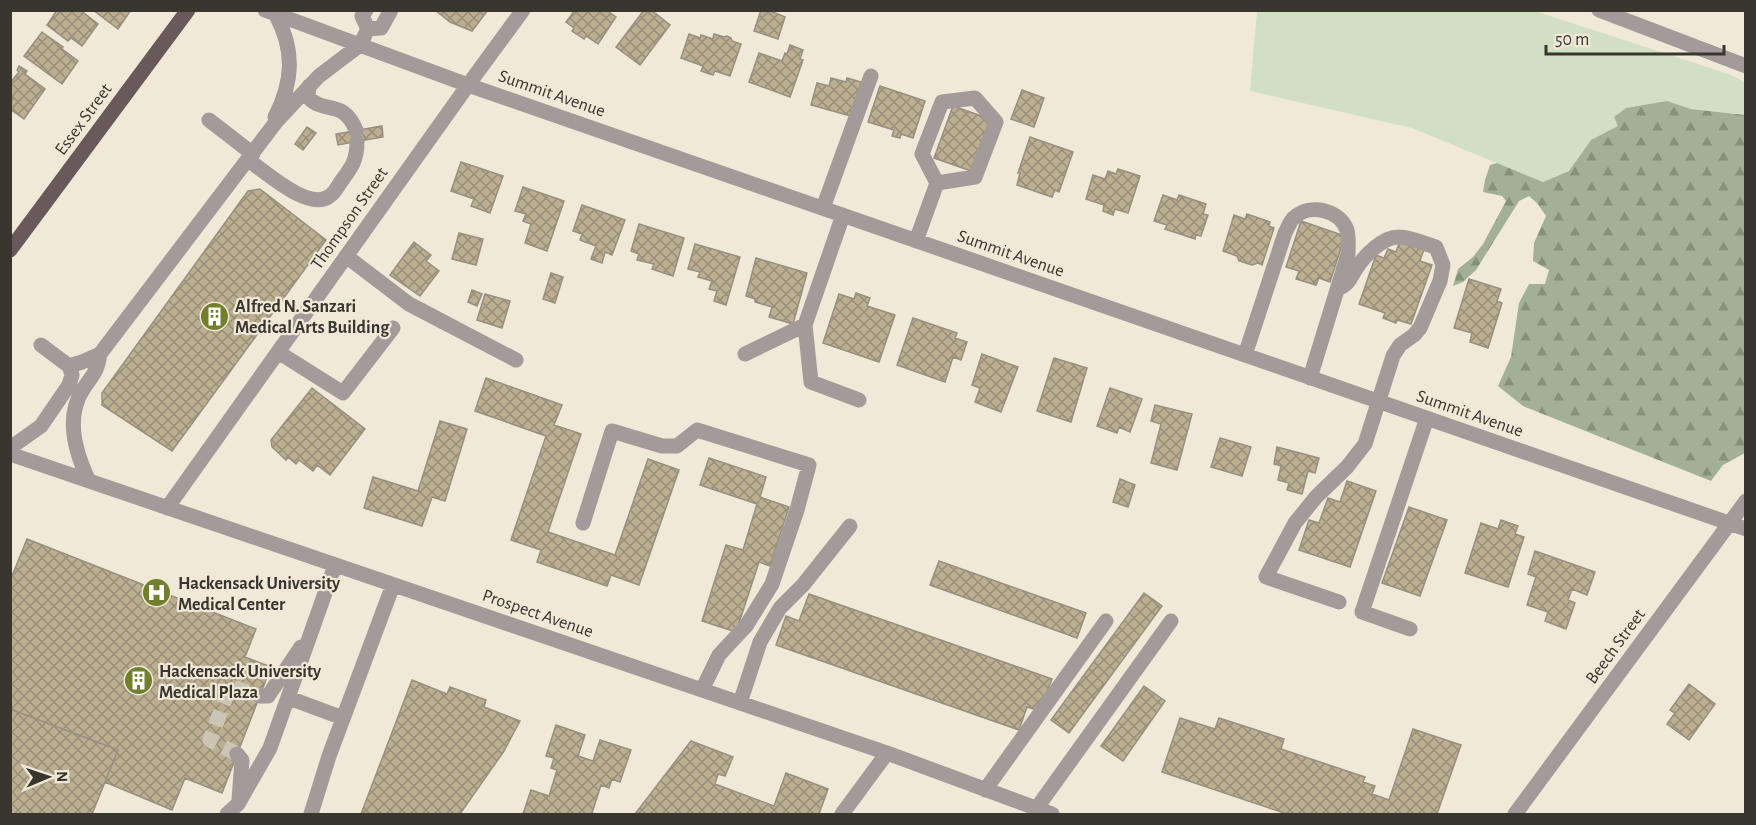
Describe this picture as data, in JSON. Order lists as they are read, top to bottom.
{
  "streets": {
    "main road": ["Essex Street"],
    "street": [
      "Summit Avenue",
      "Thompson Street",
      "Prospect Avenue",
      "Beech Street"
    ]
  },
  "crossings": [
    ["Summit Avenue", "Thompson Street"],
    ["Summit Avenue", "Beech Street"],
    ["Thompson Street", "Prospect Avenue"]
  ],
  "places": {
    "building": ["Alfred N. Sanzari Medical Arts Building", "Hackensack University Medical Plaza"],
    "hospital": ["Hackensack University Medical Center"]
  },
  "scale_bar": "50 m",
  "north": "right"
}
